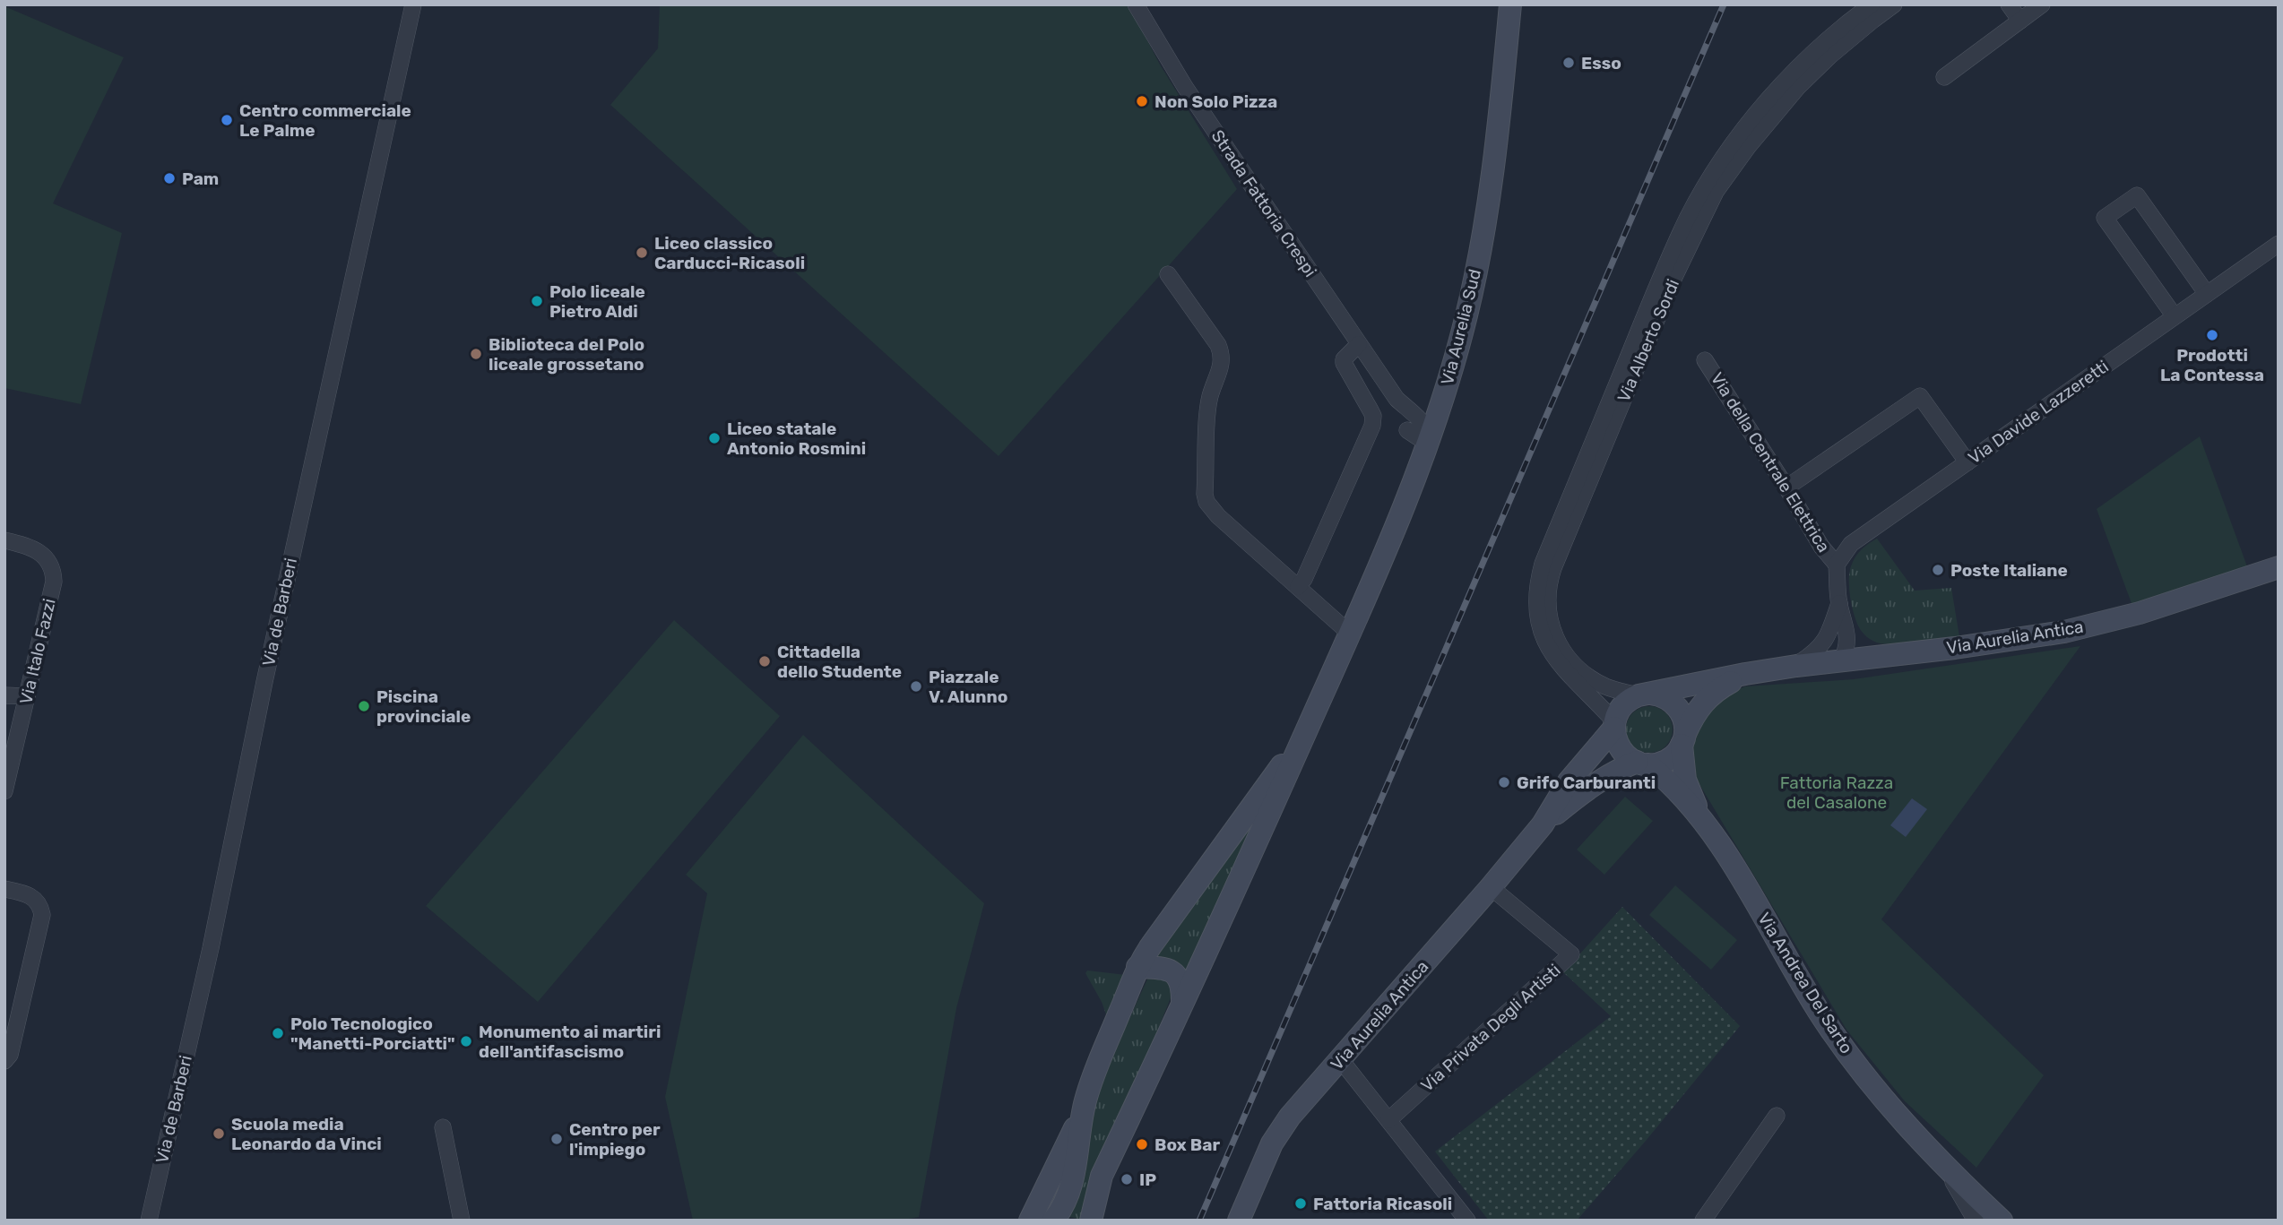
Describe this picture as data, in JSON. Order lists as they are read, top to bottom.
{
  "streets": {
    "main road": ["Via Aurelia Sud", "Via Aurelia Antica", "Via Andrea Del Sarto"],
    "street": [
      "Strada Fattoria Crespi",
      "Via Alberto Sordi",
      "Via Davide Lazzeretti",
      "Via della Centrale Elettrica",
      "Via de Barberi",
      "Via Italo Fazzi",
      "Via Privata Degli Artisti"
    ]
  },
  "crossings": [
    ["Strada Fattoria Crespi", "Via Aurelia Sud"],
    ["Via Alberto Sordi", "Via Aurelia Antica"],
    ["Via Alberto Sordi", "Via Andrea Del Sarto"],
    ["Via Davide Lazzeretti", "Via della Centrale Elettrica"],
    ["Via Aurelia Antica", "Via Andrea Del Sarto"],
    ["Via Aurelia Antica", "Via Privata Degli Artisti"]
  ],
  "parks": ["Fattoria Razza del Casalone"],
  "places": [
    "Esso",
    "Non Solo Pizza",
    "Centro commerciale Le Palme",
    "Pam",
    "Liceo classico Carducci-Ricasoli",
    "Polo liceale Pietro Aldi",
    "Prodotti La Contessa",
    "Biblioteca del Polo liceale grossetano",
    "Liceo statale Antonio Rosmini",
    "Poste Italiane",
    "Cittadella dello Studente",
    "Piazzale V. Alunno",
    "Piscina provinciale",
    "Grifo Carburanti",
    "Polo Tecnologico \"Manetti-Porciatti\"",
    "Monumento ai martiri dell'antifascismo",
    "Scuola media Leonardo da Vinci",
    "Centro per l'impiego",
    "Box Bar",
    "IP",
    "Fattoria Ricasoli"
  ]
}
